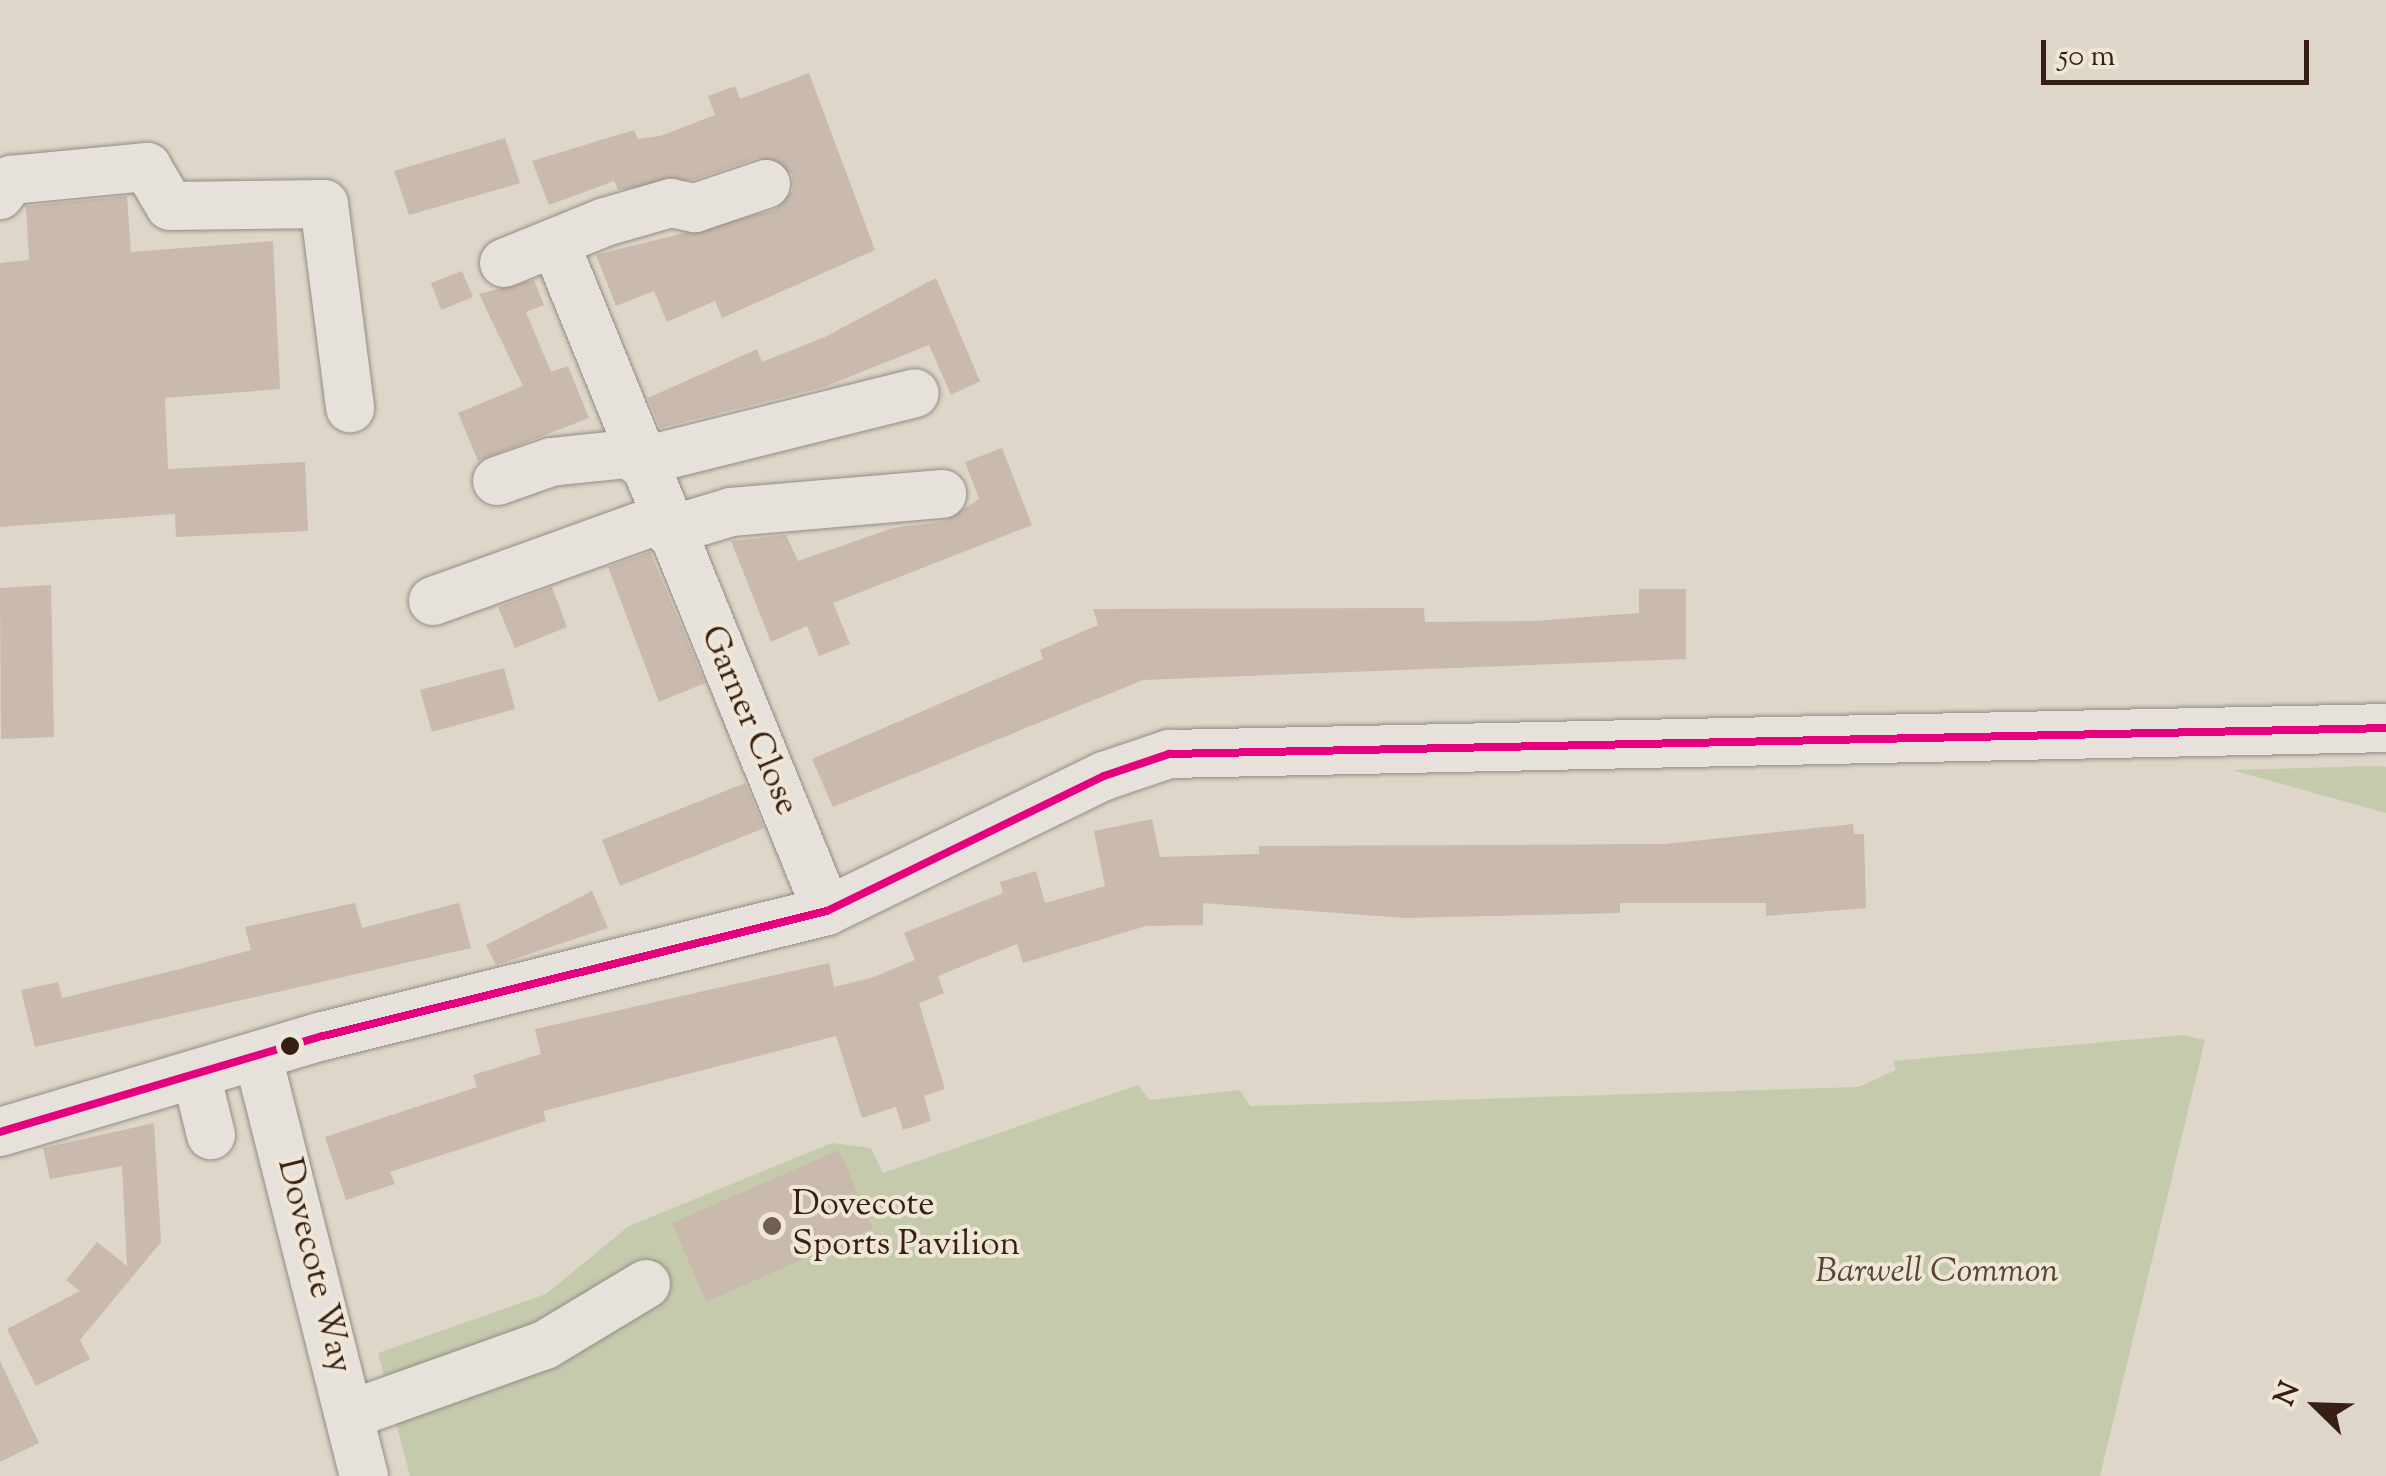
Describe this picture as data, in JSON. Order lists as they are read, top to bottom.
{
  "streets": {
    "street": ["Garner Close", "Dovecote Way"]
  },
  "parks": ["Barwell Common"],
  "places": ["Dovecote Sports Pavilion"],
  "scale_bar": "50 m",
  "north": "top left"
}
